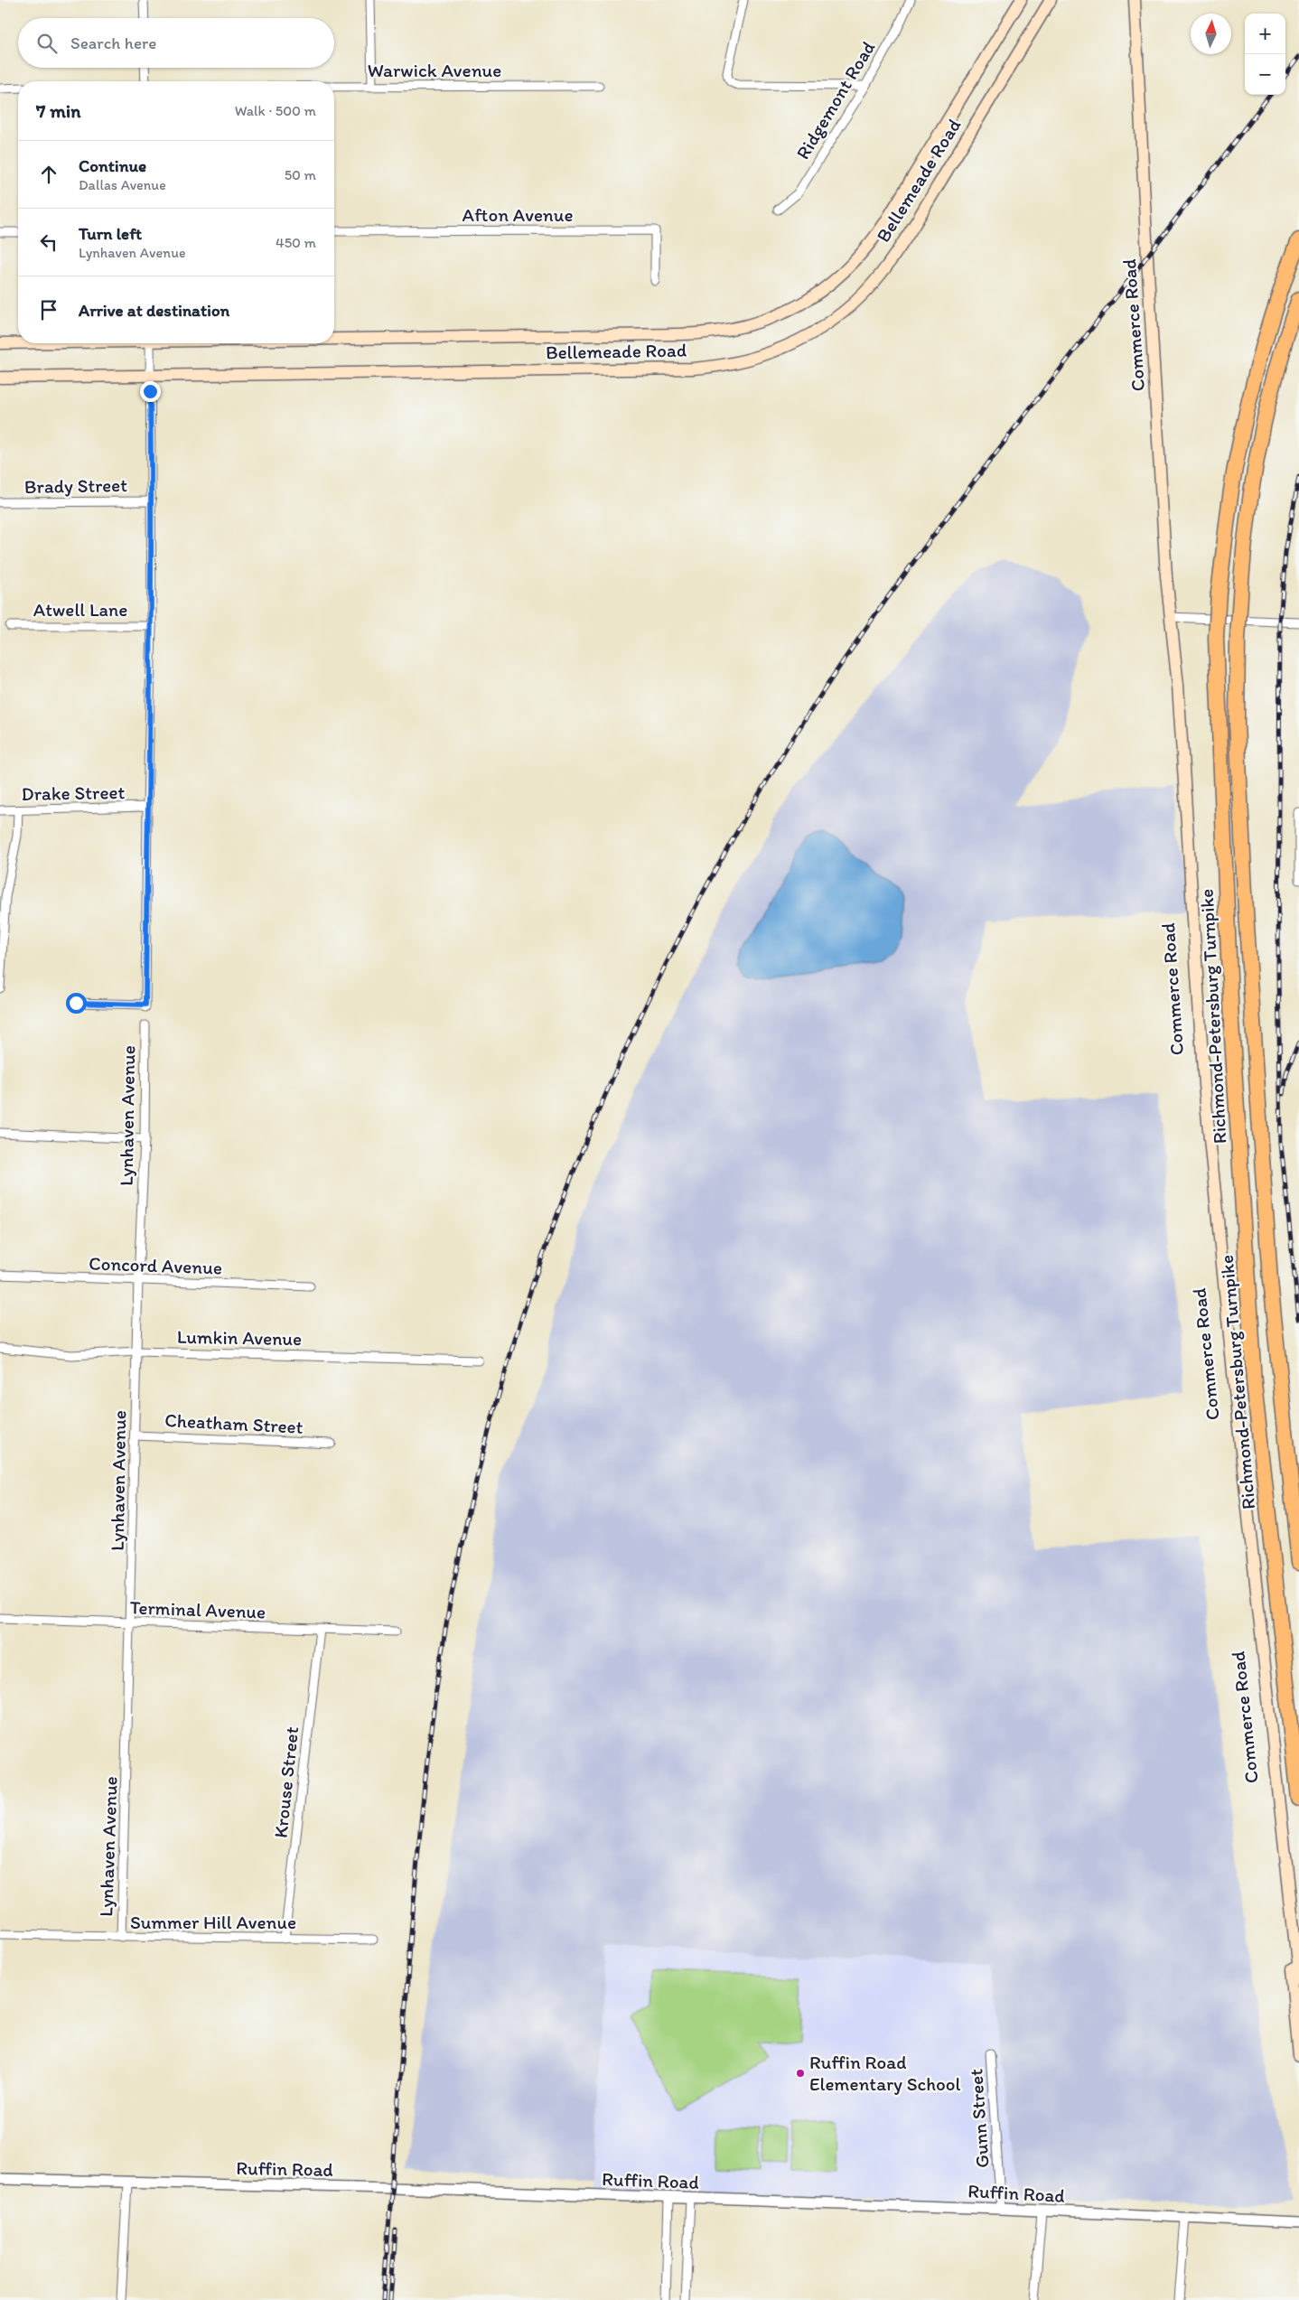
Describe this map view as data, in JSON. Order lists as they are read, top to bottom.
{
  "streets": {
    "highway": ["Richmond-Petersburg Turnpike"],
    "main road": ["Bellemeade Road", "Commerce Road"],
    "street": [
      "Warwick Avenue",
      "Ridgemont Road",
      "Afton Avenue",
      "Brady Street",
      "Atwell Lane",
      "Drake Street",
      "Lynhaven Avenue",
      "Concord Avenue",
      "Lumkin Avenue",
      "Cheatham Street",
      "Terminal Avenue",
      "Krouse Street",
      "Summer Hill Avenue",
      "Gunn Street",
      "Ruffin Road"
    ]
  },
  "crossings": [
    ["Lynhaven Avenue", "Concord Avenue"],
    ["Lynhaven Avenue", "Lumkin Avenue"],
    ["Lynhaven Avenue", "Cheatham Street"],
    ["Lynhaven Avenue", "Terminal Avenue"],
    ["Lynhaven Avenue", "Summer Hill Avenue"],
    ["Terminal Avenue", "Krouse Street"],
    ["Krouse Street", "Summer Hill Avenue"],
    ["Gunn Street", "Ruffin Road"]
  ],
  "places": ["Ruffin Road Elementary School"],
  "north": "top",
  "page": {
    "map_buttons": ["+", "−"],
    "search": "Search here",
    "heading": ["7 min", "Walk · 500 m"],
    "list": [
      ["Continue", "Dallas Avenue", "50 m"],
      ["Turn left", "Lynhaven Avenue", "450 m"],
      "Arrive at destination"
    ]
  }
}
